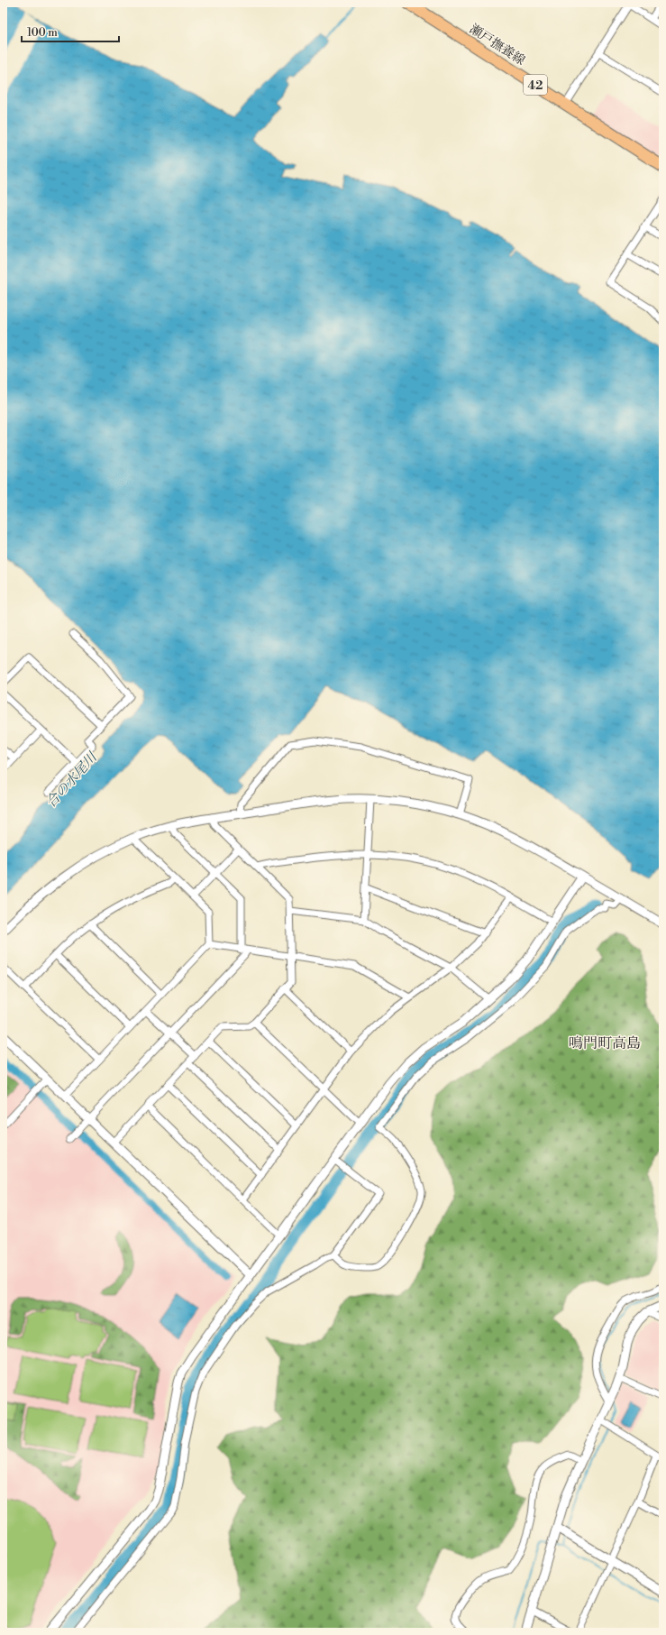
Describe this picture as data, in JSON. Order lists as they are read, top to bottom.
{
  "streets": {
    "main road": ["瀬戸撫養線", "42"]
  },
  "districts": ["鳴門町高島"],
  "water": ["合の水尾川"],
  "scale_bar": "100 m"
}
